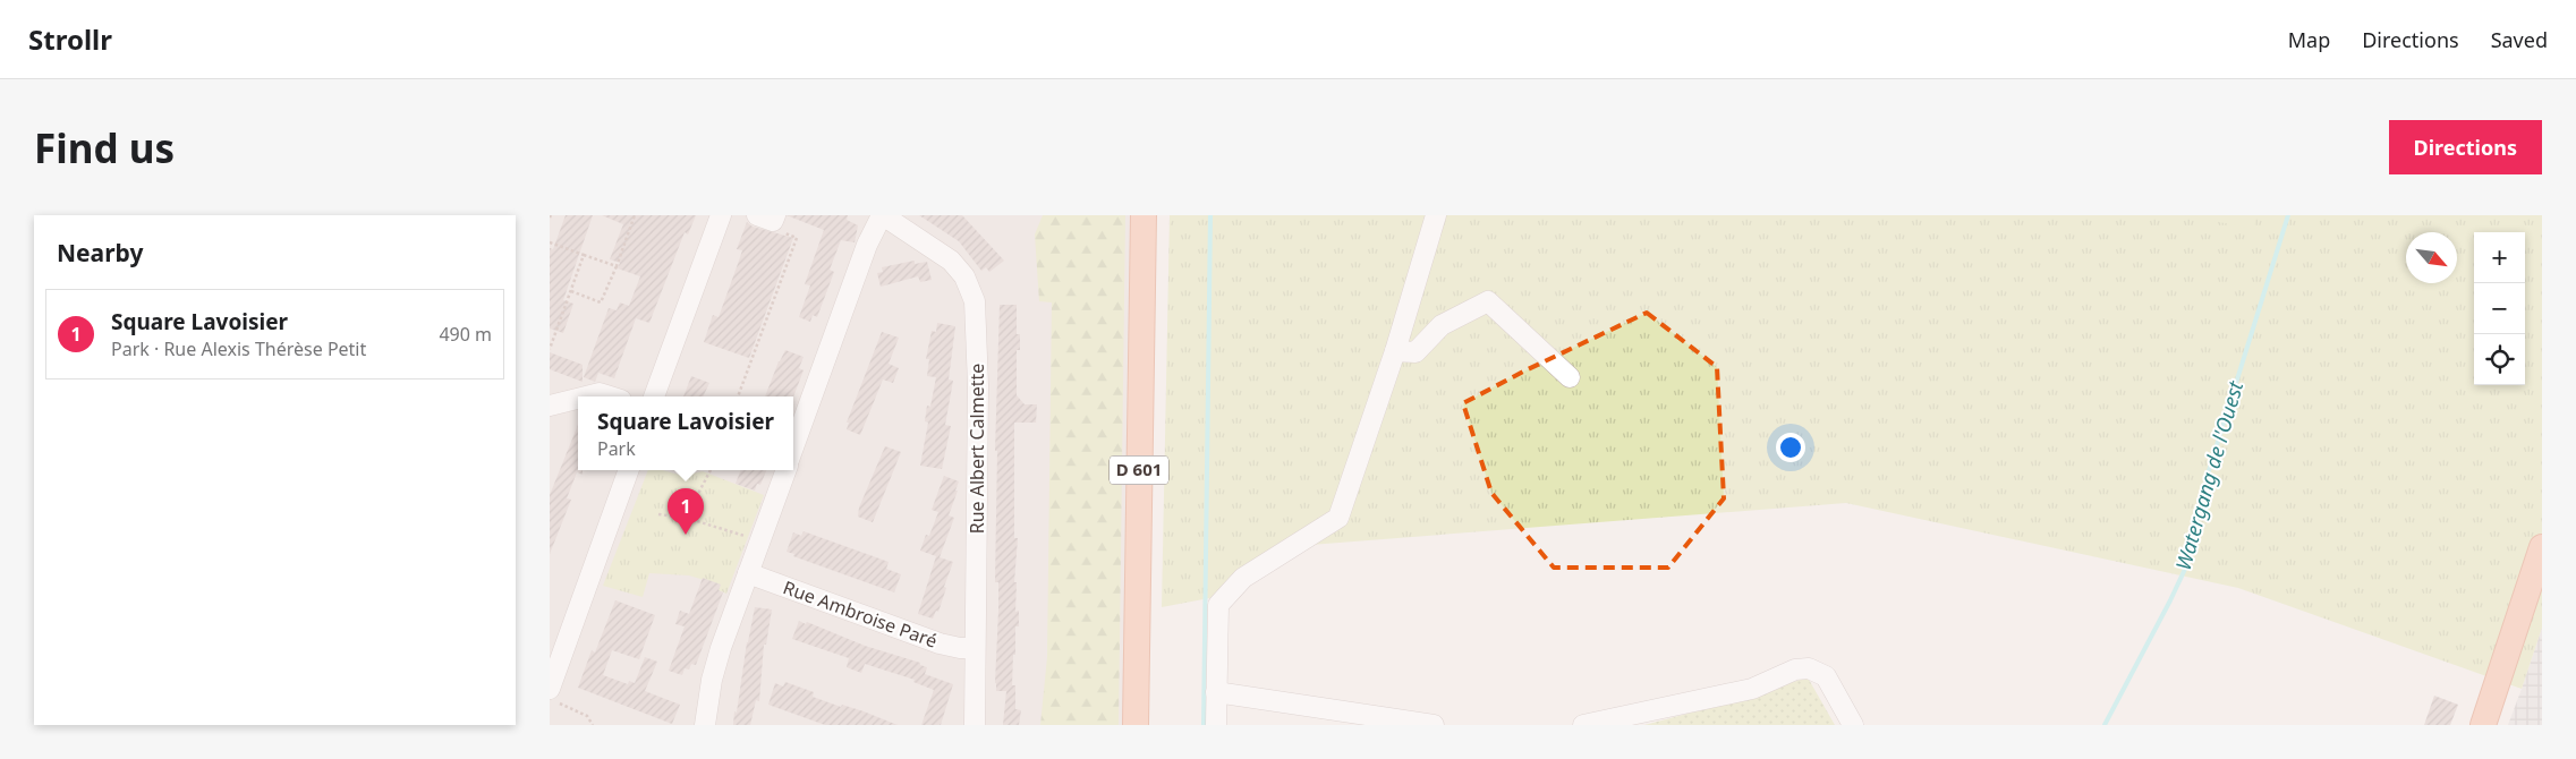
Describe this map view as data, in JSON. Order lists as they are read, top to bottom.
{
  "streets": {
    "main road": ["D 601"],
    "street": ["Rue Albert Calmette", "Rue Ambroise Paré"]
  },
  "crossings": [
    ["Rue Albert Calmette", "Rue Ambroise Paré"]
  ],
  "water": ["Watergang de l'Ouest"],
  "north": "bottom right",
  "page": {
    "header": "Strollr",
    "nav": ["Map", "Directions", "Saved"],
    "buttons": "Directions",
    "title": "Find us",
    "heading": "Nearby",
    "map_buttons": ["+", "−"],
    "list": [
      {
        "mark": "1",
        "name": "Square Lavoisier",
        "note": "Park · Rue Alexis Thérèse Petit",
        "value": "490 m"
      }
    ],
    "popup": ["Square Lavoisier", "Park"],
    "pins": "1"
  }
}
